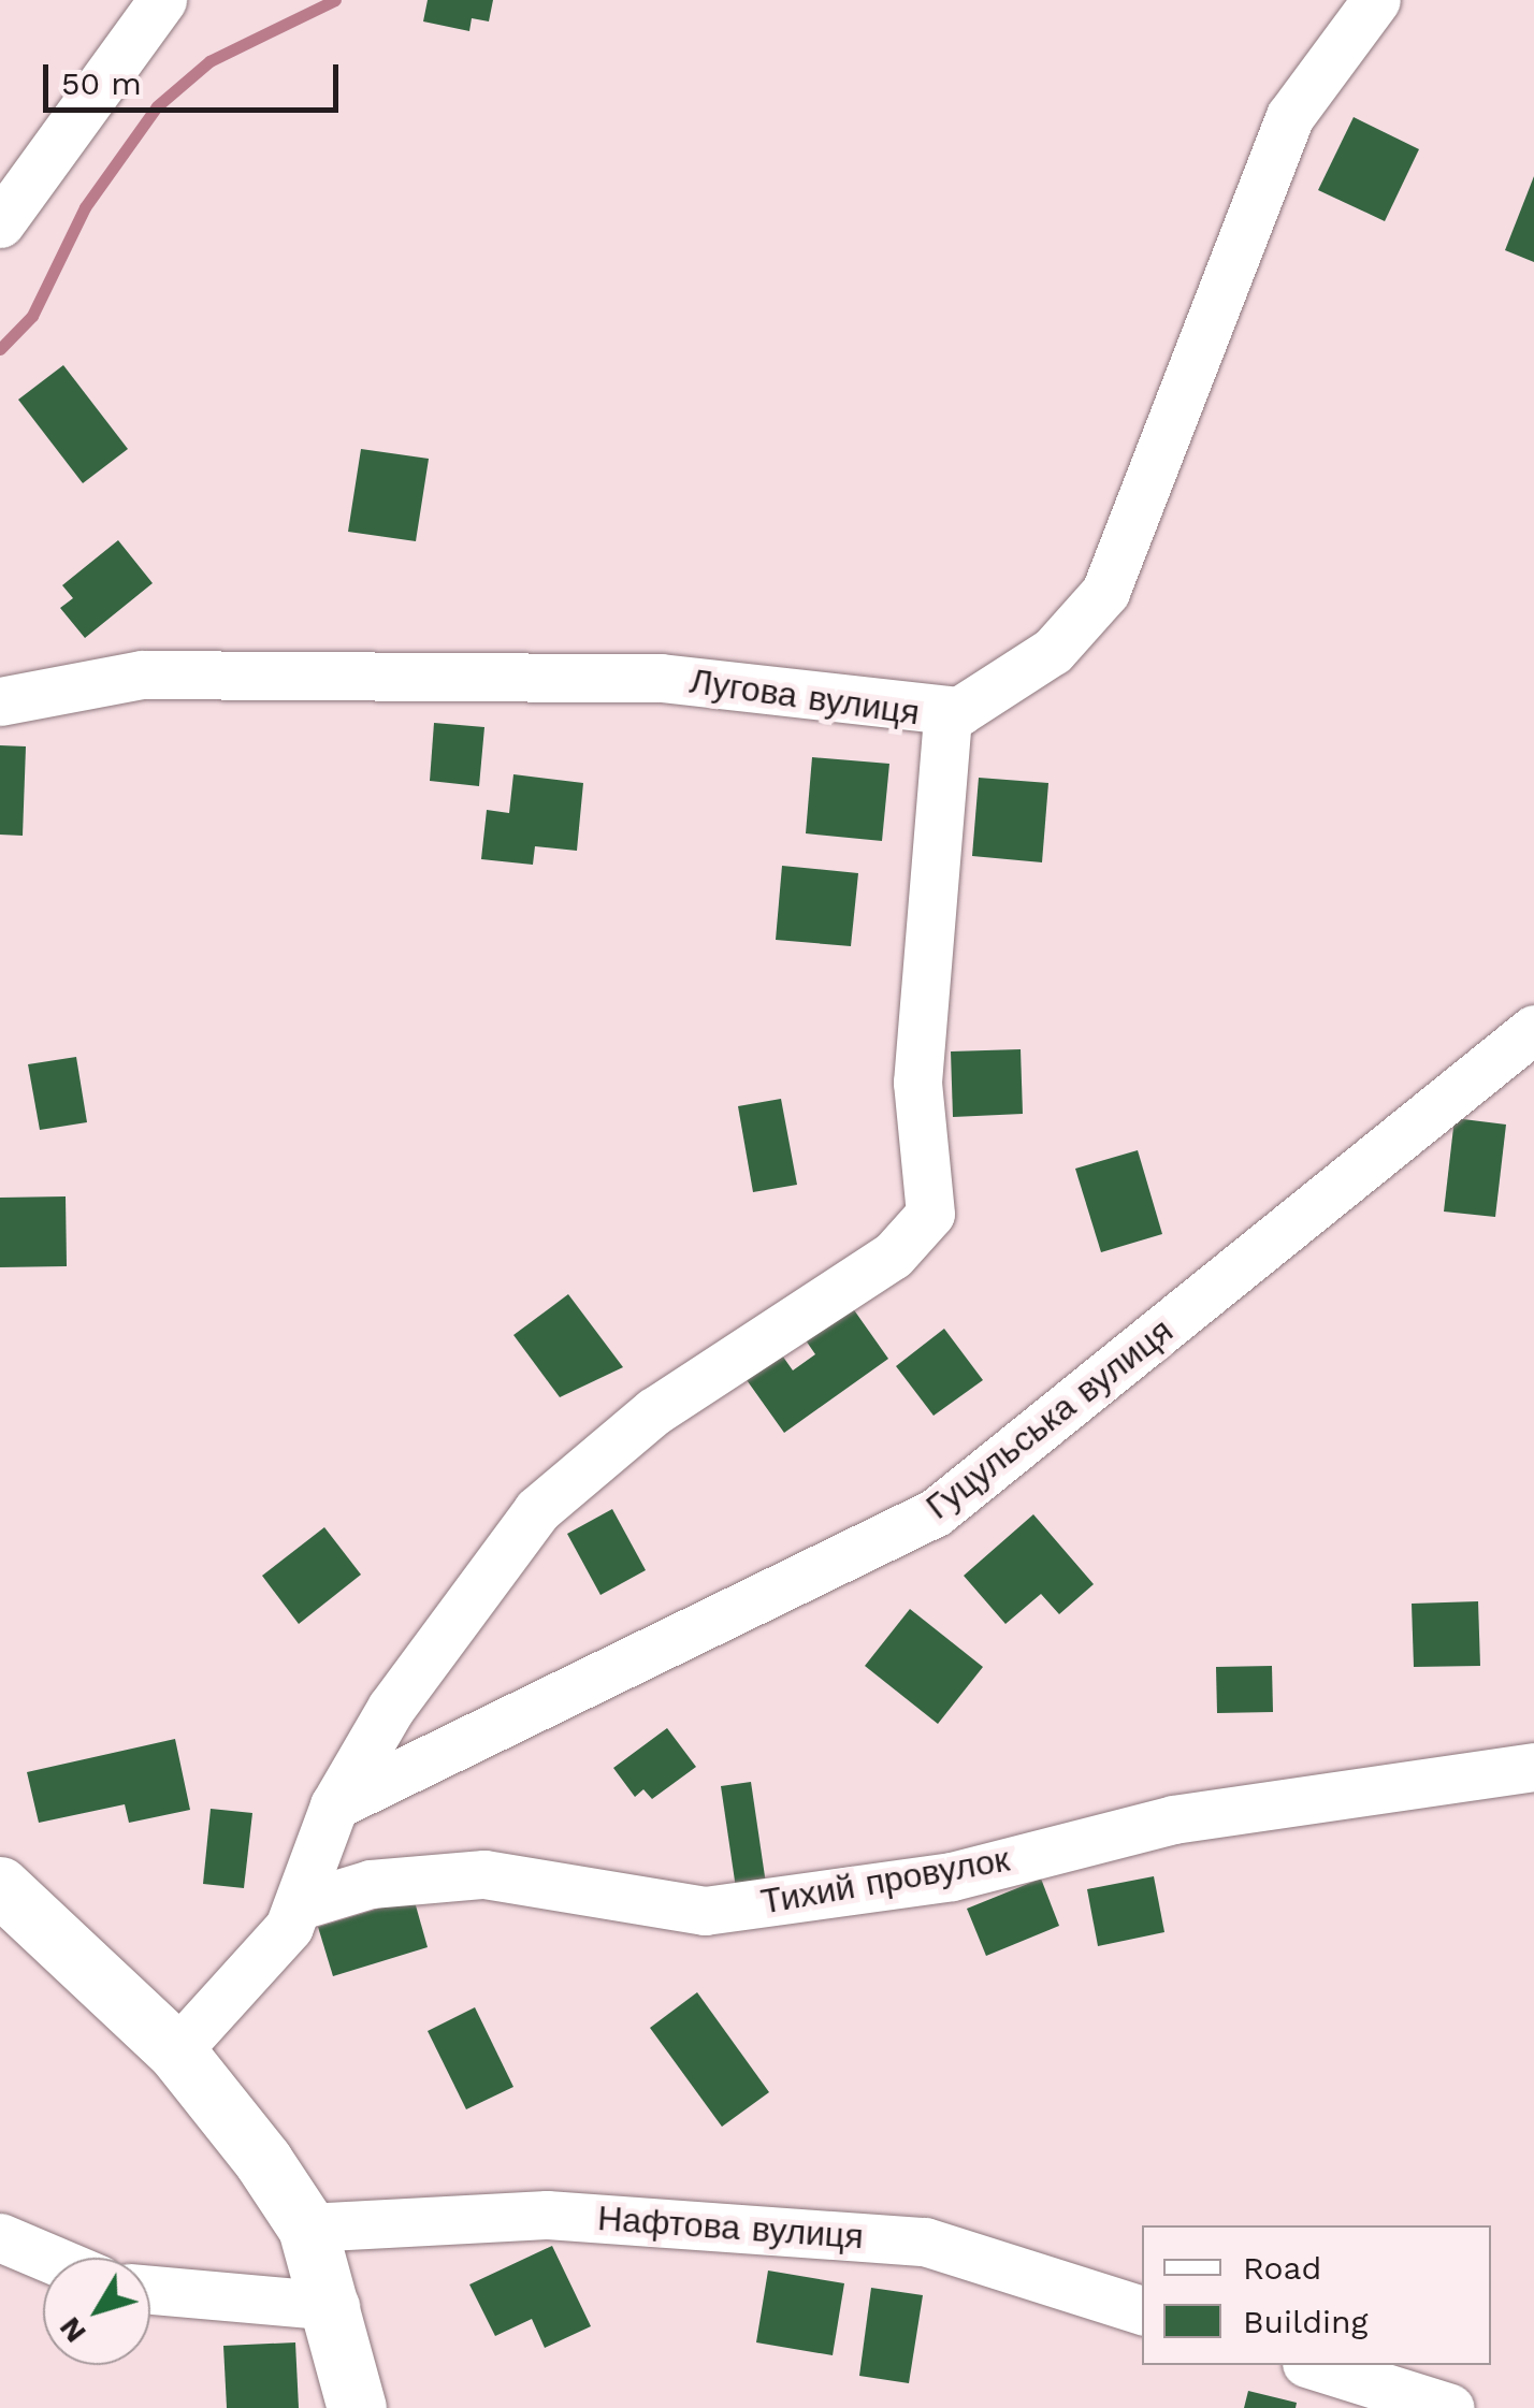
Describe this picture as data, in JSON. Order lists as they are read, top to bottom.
{
  "streets": {
    "street": [
      "Лугова вулиця",
      "Гуцульська вулиця",
      "Тихий провулок",
      "Нафтова вулиця"
    ]
  },
  "legend": ["Road", "Building"],
  "scale_bar": "50 m",
  "north": "bottom left"
}
